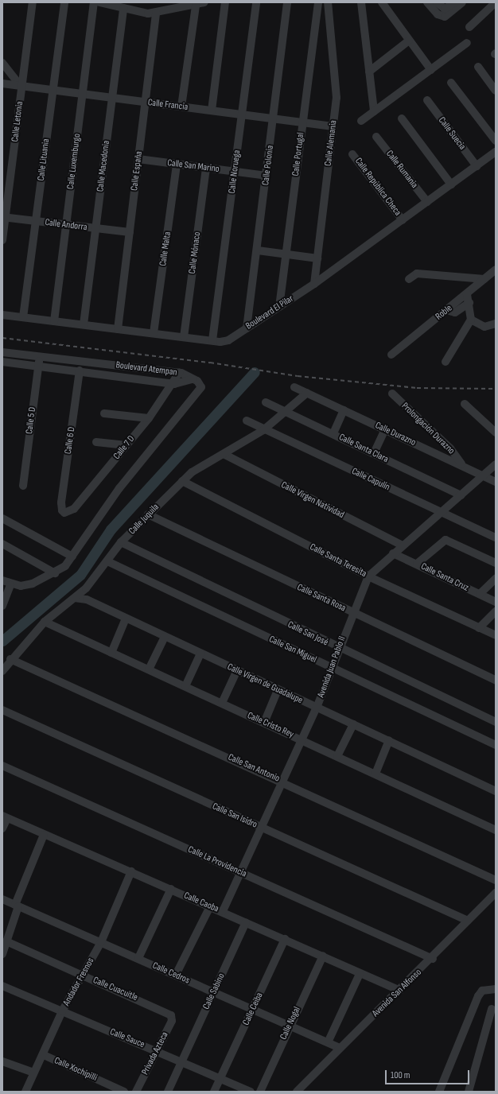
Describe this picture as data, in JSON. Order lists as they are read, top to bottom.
{
  "streets": {
    "street": [
      "Calle Francia",
      "Calle Letonia",
      "Calle Suecia",
      "Calle Alemania",
      "Calle Portugal",
      "Calle Lituania",
      "Calle Luxemburgo",
      "Calle Polonia",
      "Calle Macedonia",
      "Calle San Marino",
      "Calle Rumania",
      "Calle España",
      "Calle Noruega",
      "Calle República Checa",
      "Calle Andorra",
      "Calle Malta",
      "Calle Mónaco",
      "Boulevard El Pilar",
      "Roble",
      "Boulevard Atempan",
      "Calle 5 D",
      "Prolongación Durazno",
      "Calle Durazno",
      "Calle 6 D",
      "Calle 7 D",
      "Calle Santa Clara",
      "Calle Capulín",
      "Calle Virgen Natividad",
      "Calle Juquila",
      "Calle Santa Teresita",
      "Calle Santa Cruz",
      "Calle Santa Rosa",
      "Calle San José",
      "Calle San Miguel",
      "Avenida Juan Pablo II",
      "Calle Virgen de Guadalupe",
      "Calle Cristo Rey",
      "Calle San Antonio",
      "Calle San Isidro",
      "Calle La Providencia",
      "Calle Caoba",
      "Calle Cedros",
      "Andador Fresnos",
      "Calle Cuacuitle",
      "Calle Sabino",
      "Avenida San Alfonso",
      "Calle Ceiba",
      "Calle Nogal",
      "Calle Sauce",
      "Privada Azteca",
      "Calle Xochipilli"
    ]
  },
  "crossings": [
    ["Calle Francia", "Calle Letonia"],
    ["Calle Francia", "Calle Alemania"],
    ["Calle Francia", "Calle Portugal"],
    ["Calle Francia", "Calle Lituania"],
    ["Calle Francia", "Calle Luxemburgo"],
    ["Calle Francia", "Calle Polonia"],
    ["Calle Francia", "Calle Macedonia"],
    ["Calle Francia", "Calle España"],
    ["Calle Francia", "Calle Noruega"],
    ["Calle Letonia", "Calle Andorra"],
    ["Calle Suecia", "Boulevard El Pilar"],
    ["Calle Alemania", "Boulevard El Pilar"],
    ["Calle Portugal", "Boulevard El Pilar"],
    ["Calle Lituania", "Calle Andorra"],
    ["Calle Lituania", "Boulevard El Pilar"],
    ["Calle Luxemburgo", "Calle Andorra"],
    ["Calle Luxemburgo", "Boulevard El Pilar"],
    ["Calle Polonia", "Calle San Marino"],
    ["Calle Polonia", "Boulevard El Pilar"],
    ["Calle Macedonia", "Calle Andorra"],
    ["Calle Macedonia", "Boulevard El Pilar"],
    ["Calle San Marino", "Calle España"],
    ["Calle San Marino", "Calle Noruega"],
    ["Calle San Marino", "Calle Malta"],
    ["Calle San Marino", "Calle Mónaco"],
    ["Calle Rumania", "Boulevard El Pilar"],
    ["Calle España", "Calle Andorra"],
    ["Calle España", "Boulevard El Pilar"],
    ["Calle Noruega", "Boulevard El Pilar"],
    ["Calle República Checa", "Boulevard El Pilar"],
    ["Calle Malta", "Boulevard El Pilar"],
    ["Calle Mónaco", "Boulevard El Pilar"],
    ["Boulevard Atempan", "Calle 5 D"],
    ["Boulevard Atempan", "Calle 6 D"],
    ["Boulevard Atempan", "Calle 7 D"],
    ["Prolongación Durazno", "Calle Durazno"],
    ["Calle Durazno", "Calle Juquila"],
    ["Calle Durazno", "Avenida Juan Pablo II"],
    ["Calle 6 D", "Calle 7 D"],
    ["Calle Santa Clara", "Calle Juquila"],
    ["Calle Santa Clara", "Avenida Juan Pablo II"],
    ["Calle Capulín", "Calle Juquila"],
    ["Calle Capulín", "Avenida Juan Pablo II"],
    ["Calle Virgen Natividad", "Calle Juquila"],
    ["Calle Virgen Natividad", "Avenida Juan Pablo II"],
    ["Calle Juquila", "Calle Santa Teresita"],
    ["Calle Juquila", "Calle Santa Rosa"],
    ["Calle Juquila", "Calle San José"],
    ["Calle Juquila", "Calle San Miguel"],
    ["Calle Juquila", "Calle Virgen de Guadalupe"],
    ["Calle Juquila", "Calle Cristo Rey"],
    ["Calle Juquila", "Calle San Antonio"],
    ["Calle Santa Teresita", "Avenida Juan Pablo II"],
    ["Calle Santa Cruz", "Avenida Juan Pablo II"],
    ["Calle Santa Rosa", "Avenida Juan Pablo II"],
    ["Calle San José", "Avenida Juan Pablo II"],
    ["Calle San Miguel", "Avenida Juan Pablo II"],
    ["Avenida Juan Pablo II", "Calle Virgen de Guadalupe"],
    ["Avenida Juan Pablo II", "Calle Cristo Rey"],
    ["Avenida Juan Pablo II", "Calle San Antonio"],
    ["Avenida Juan Pablo II", "Calle San Isidro"],
    ["Avenida Juan Pablo II", "Calle La Providencia"],
    ["Avenida Juan Pablo II", "Calle Caoba"],
    ["Calle San Isidro", "Avenida San Alfonso"],
    ["Calle La Providencia", "Avenida San Alfonso"],
    ["Calle Caoba", "Andador Fresnos"],
    ["Calle Caoba", "Calle Sabino"],
    ["Calle Caoba", "Avenida San Alfonso"],
    ["Calle Caoba", "Calle Ceiba"],
    ["Calle Caoba", "Calle Nogal"],
    ["Calle Cedros", "Andador Fresnos"],
    ["Calle Cedros", "Calle Sabino"],
    ["Calle Cedros", "Avenida San Alfonso"],
    ["Calle Cedros", "Calle Ceiba"],
    ["Calle Cedros", "Calle Nogal"],
    ["Andador Fresnos", "Calle Cuacuitle"],
    ["Andador Fresnos", "Calle Sauce"],
    ["Andador Fresnos", "Calle Xochipilli"],
    ["Calle Cuacuitle", "Privada Azteca"],
    ["Calle Sabino", "Calle Sauce"],
    ["Calle Ceiba", "Calle Sauce"],
    ["Calle Sauce", "Privada Azteca"]
  ],
  "scale_bar": "100 m"
}
